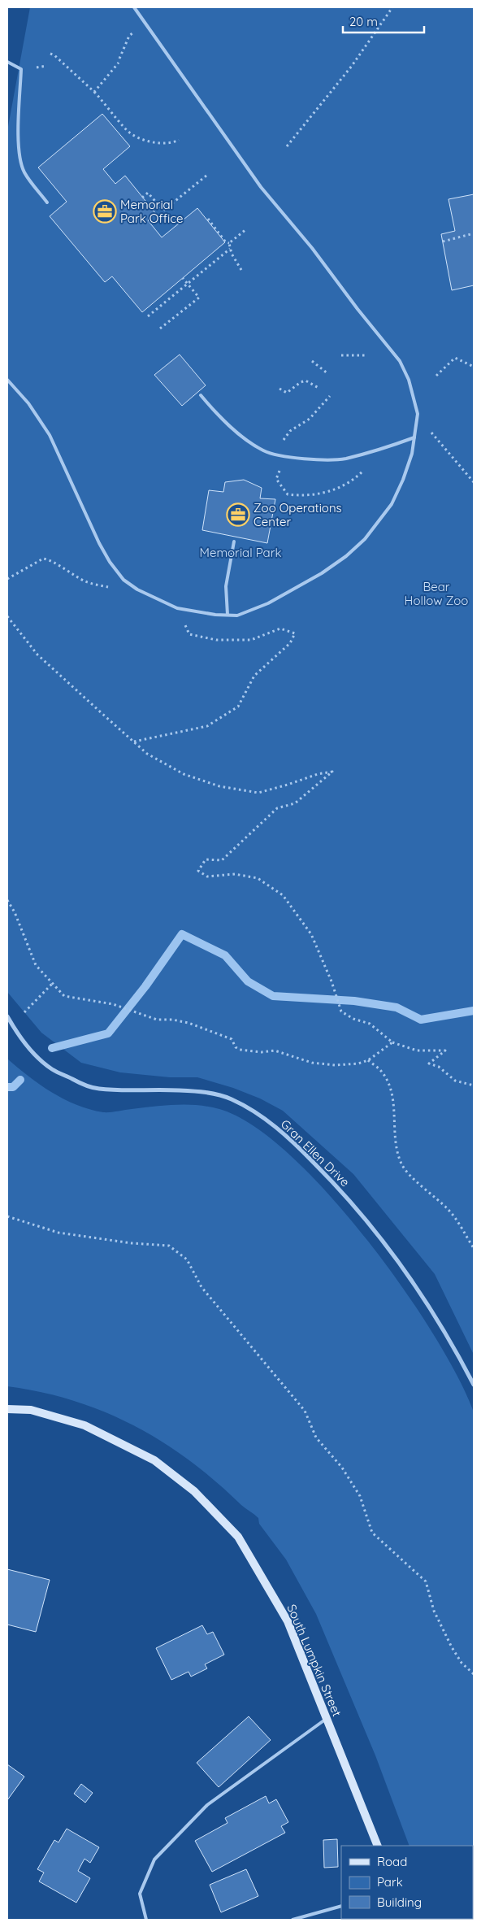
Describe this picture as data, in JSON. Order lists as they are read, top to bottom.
{
  "streets": {
    "main road": ["South Lumpkin Street"],
    "street": ["Gran Ellen Drive"]
  },
  "parks": ["Memorial Park", "Bear Hollow Zoo"],
  "places": {
    "office": ["Memorial Park Office", "Zoo Operations Center"]
  },
  "legend": ["Road", "Park", "Building"],
  "scale_bar": "20 m"
}
